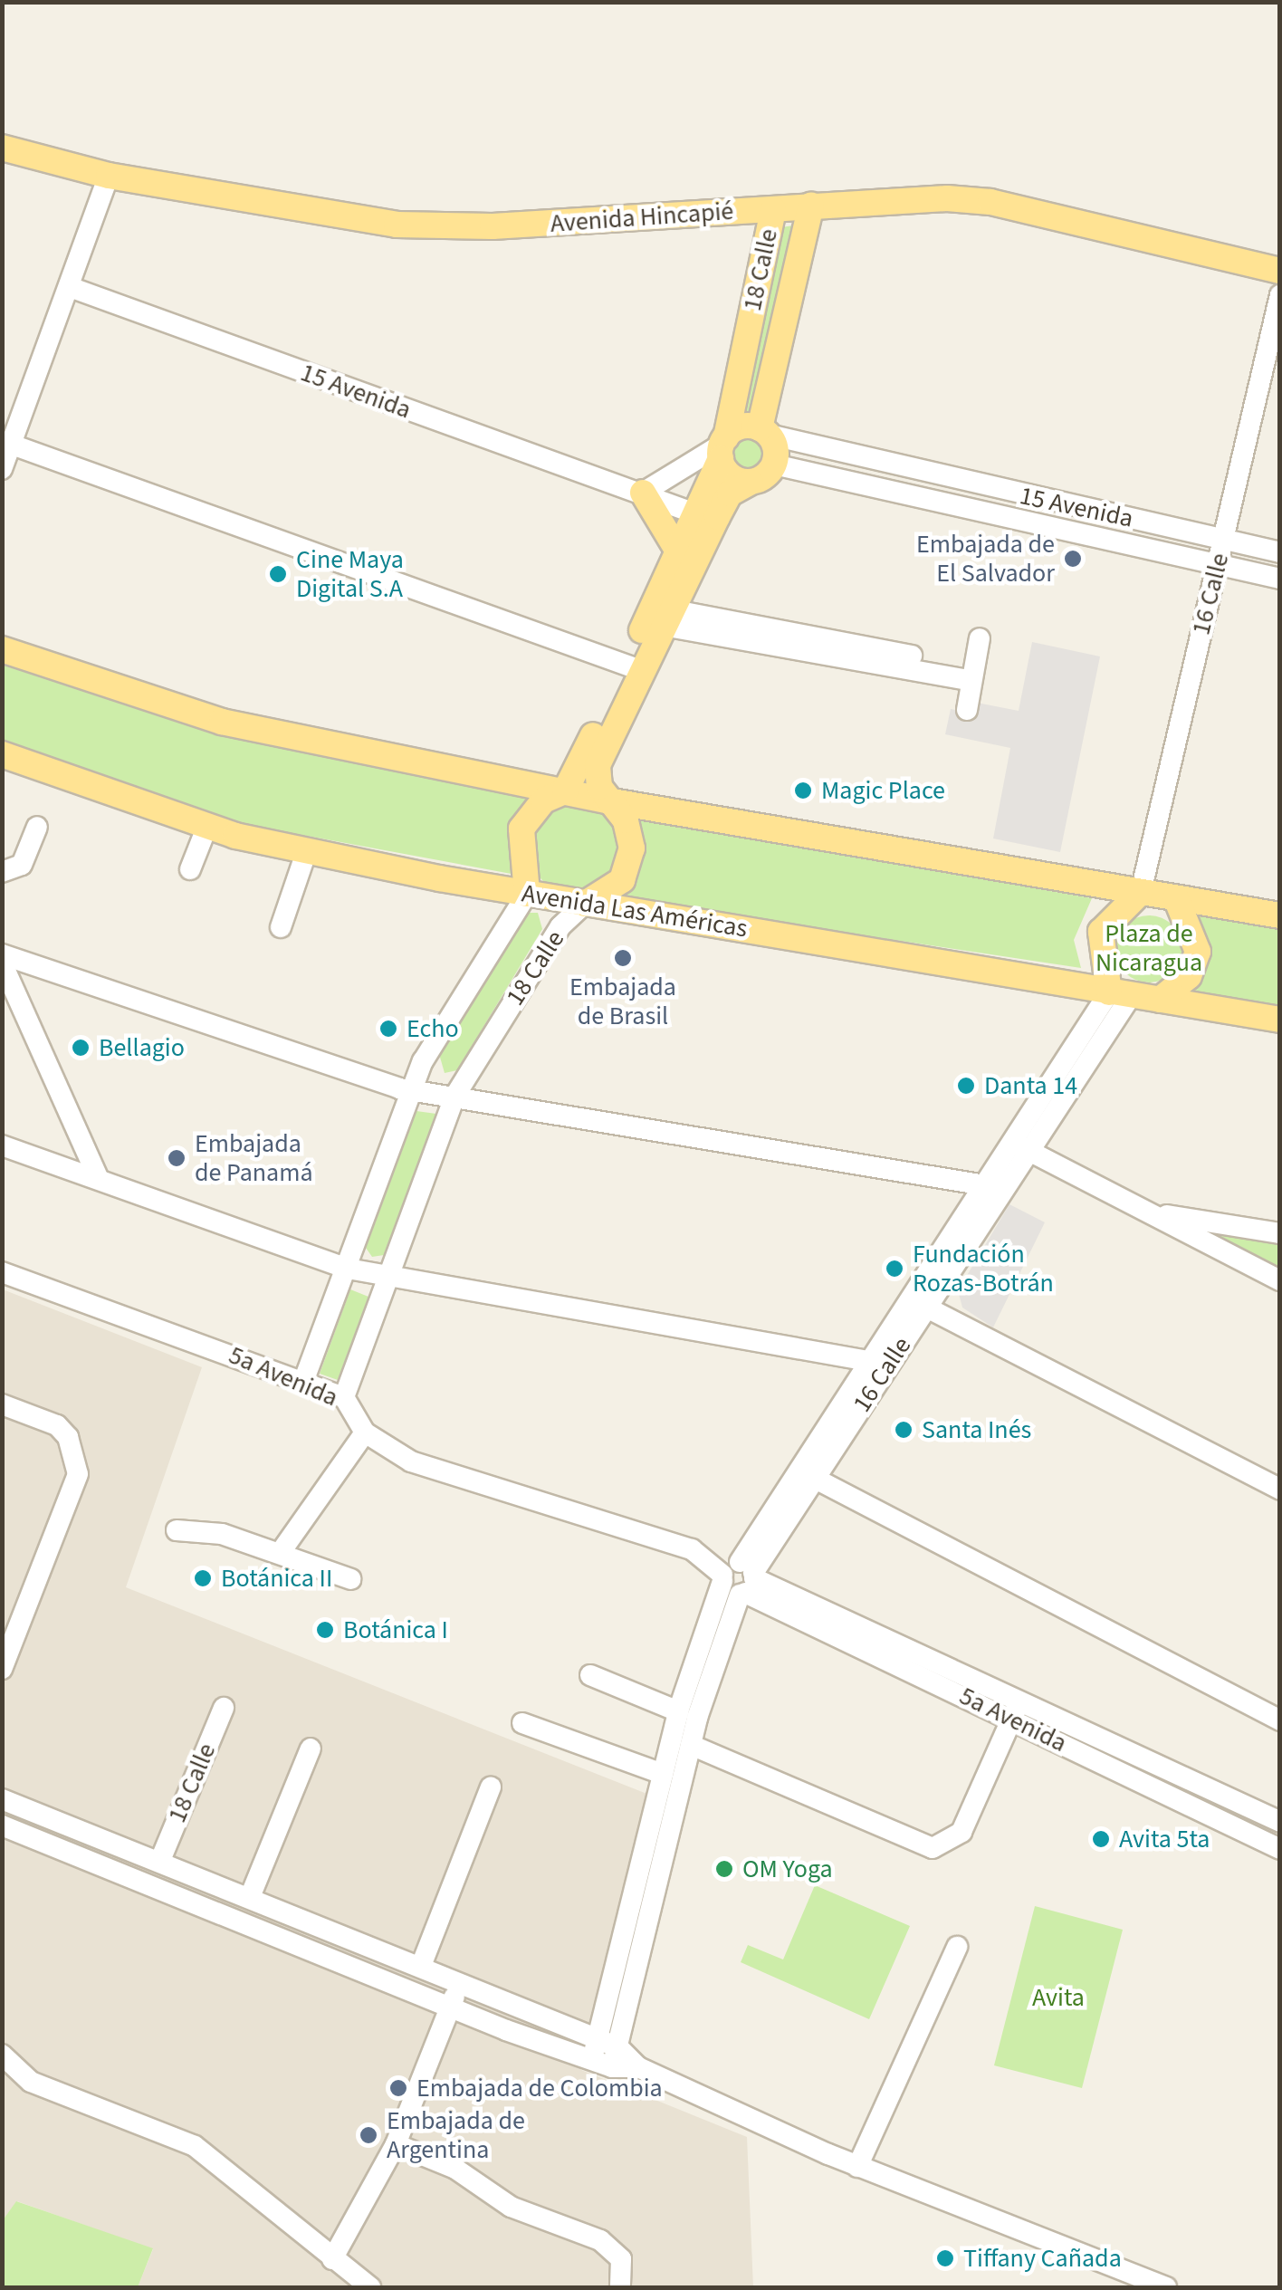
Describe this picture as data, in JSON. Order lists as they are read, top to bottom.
{
  "streets": {
    "main road": ["Avenida Hincapié", "18 Calle", "Avenida Las Américas"],
    "street": ["15 Avenida", "16 Calle", "5a Avenida"]
  },
  "crossings": [
    ["Avenida Hincapié", "18 Calle"],
    ["18 Calle", "15 Avenida"],
    ["18 Calle", "Avenida Las Américas"],
    ["18 Calle", "5a Avenida"],
    ["15 Avenida", "16 Calle"],
    ["16 Calle", "Avenida Las Américas"],
    ["16 Calle", "5a Avenida"]
  ],
  "parks": ["Plaza de Nicaragua", "Avita"],
  "places": [
    "Embajada de El Salvador",
    "Cine Maya Digital S.A",
    "Magic Place",
    "Embajada de Brasil",
    "Echo",
    "Bellagio",
    "Danta 14",
    "Embajada de Panamá",
    "Fundación Rozas-Botrán",
    "Santa Inés",
    "Botánica II",
    "Botánica I",
    "Avita 5ta",
    "OM Yoga",
    "Embajada de Colombia",
    "Embajada de Argentina",
    "Tiffany Cañada"
  ]
}
